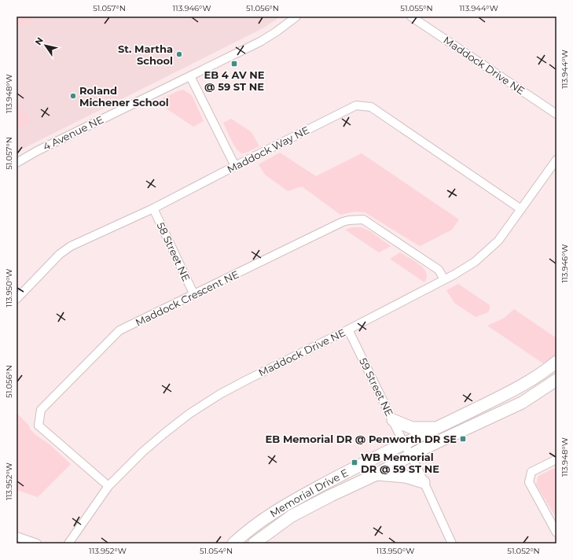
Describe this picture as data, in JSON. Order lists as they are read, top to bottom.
{
  "streets": {
    "main road": ["Memorial Drive E"],
    "street": [
      "Maddock Drive NE",
      "4 Avenue NE",
      "Maddock Way NE",
      "58 Street NE",
      "Maddock Crescent NE",
      "59 Street NE"
    ]
  },
  "crossings": [
    ["Maddock Drive NE", "Maddock Way NE"],
    ["Maddock Drive NE", "Maddock Crescent NE"],
    ["Maddock Drive NE", "59 Street NE"],
    ["Maddock Way NE", "58 Street NE"],
    ["58 Street NE", "Maddock Crescent NE"],
    ["59 Street NE", "Memorial Drive E"]
  ],
  "places": {
    "other": ["St. Martha School", "Roland Michener School"],
    "transit": ["EB 4 AV NE @ 59 ST NE", "EB Memorial DR @ Penworth DR SE", "WB Memorial DR @ 59 ST NE"]
  },
  "north": "top left",
  "coordinates": [
    "51.057°N",
    "113.946°W",
    "51.056°N",
    "51.055°N",
    "113.944°W",
    "113.948°W",
    "113.950°W",
    "113.952°W",
    "51.054°N",
    "51.052°N"
  ]
}
